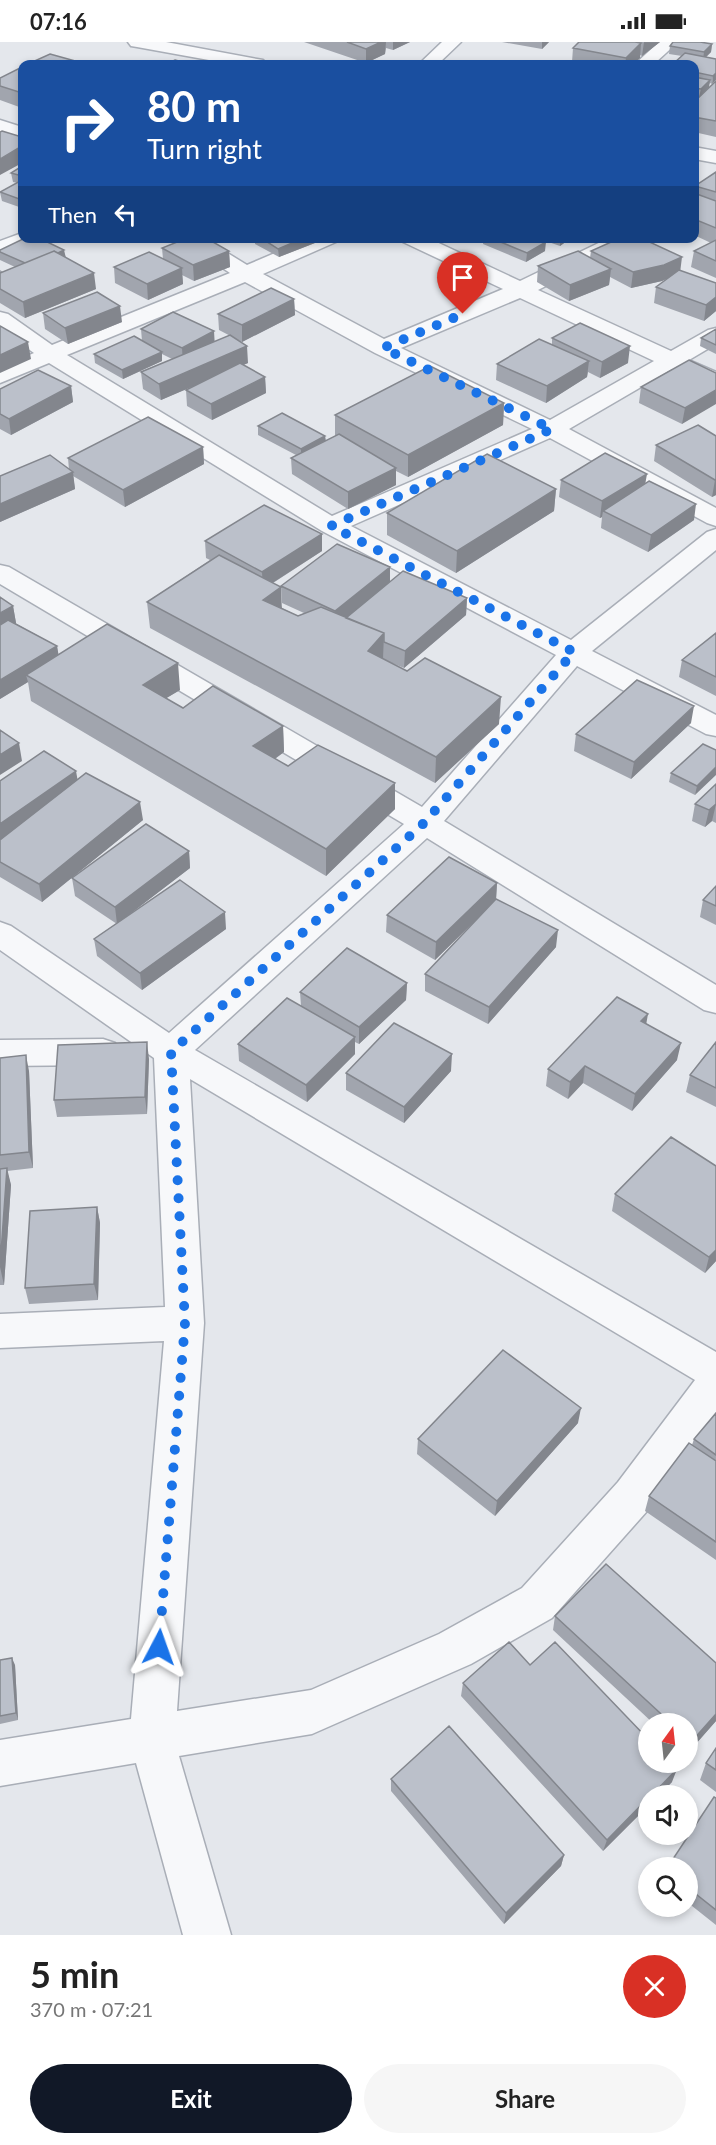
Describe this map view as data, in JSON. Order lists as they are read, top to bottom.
{
  "north": "top",
  "page": {
    "status": "07:16",
    "turn": ["80 m", "Turn right"],
    "then": "Then",
    "heading": ["5 min", "370 m · 07:21"],
    "buttons": ["Exit", "Share"]
  }
}
